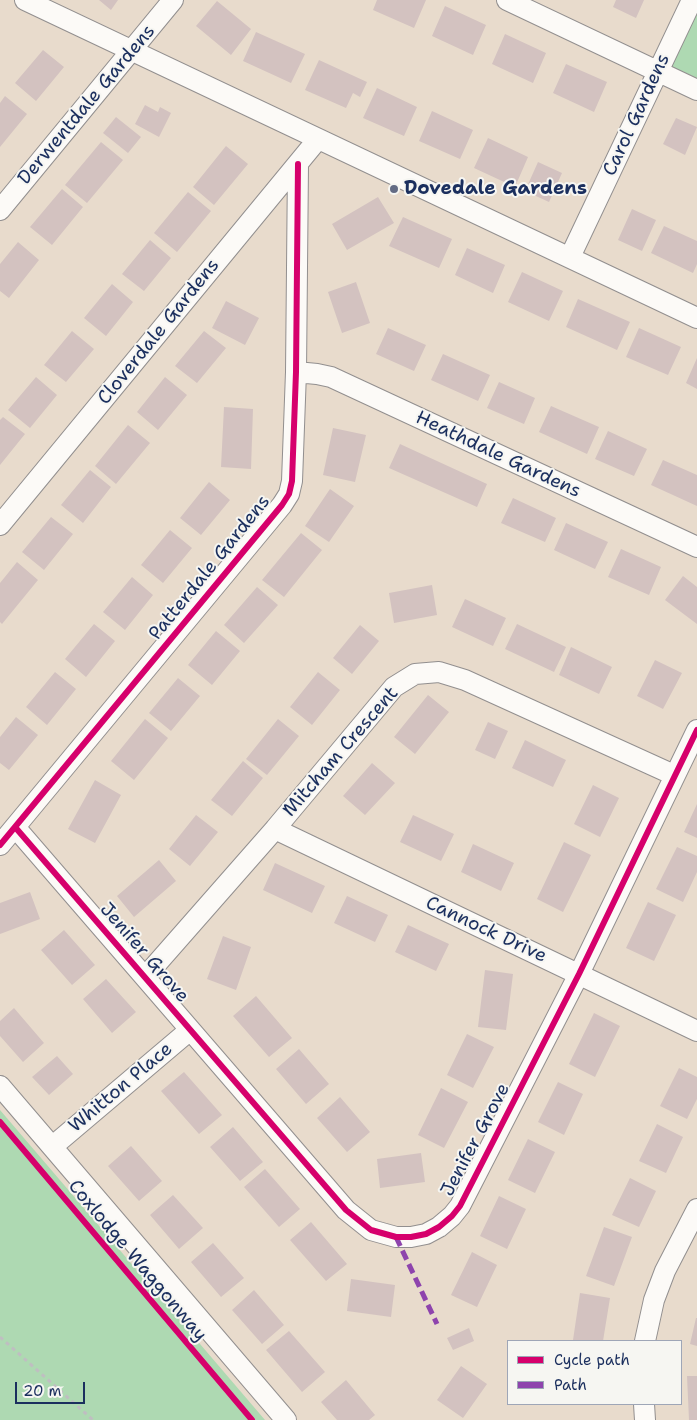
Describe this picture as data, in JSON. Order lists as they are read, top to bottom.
{
  "streets": {
    "street": [
      "Derwentdale Gardens",
      "Carol Gardens",
      "Cloverdale Gardens",
      "Heathdale Gardens",
      "Patterdale Gardens",
      "Mitcham Crescent",
      "Cannock Drive",
      "Jenifer Grove",
      "Whitton Place"
    ],
    "cycle path": ["Coxlodge Waggonway"]
  },
  "crossings": [
    ["Cloverdale Gardens", "Patterdale Gardens"],
    ["Heathdale Gardens", "Patterdale Gardens"],
    ["Patterdale Gardens", "Jenifer Grove"],
    ["Mitcham Crescent", "Cannock Drive"],
    ["Mitcham Crescent", "Jenifer Grove"],
    ["Cannock Drive", "Jenifer Grove"],
    ["Jenifer Grove", "Whitton Place"]
  ],
  "places": ["Dovedale Gardens"],
  "legend": ["Cycle path", "Path"],
  "scale_bar": "20 m"
}
